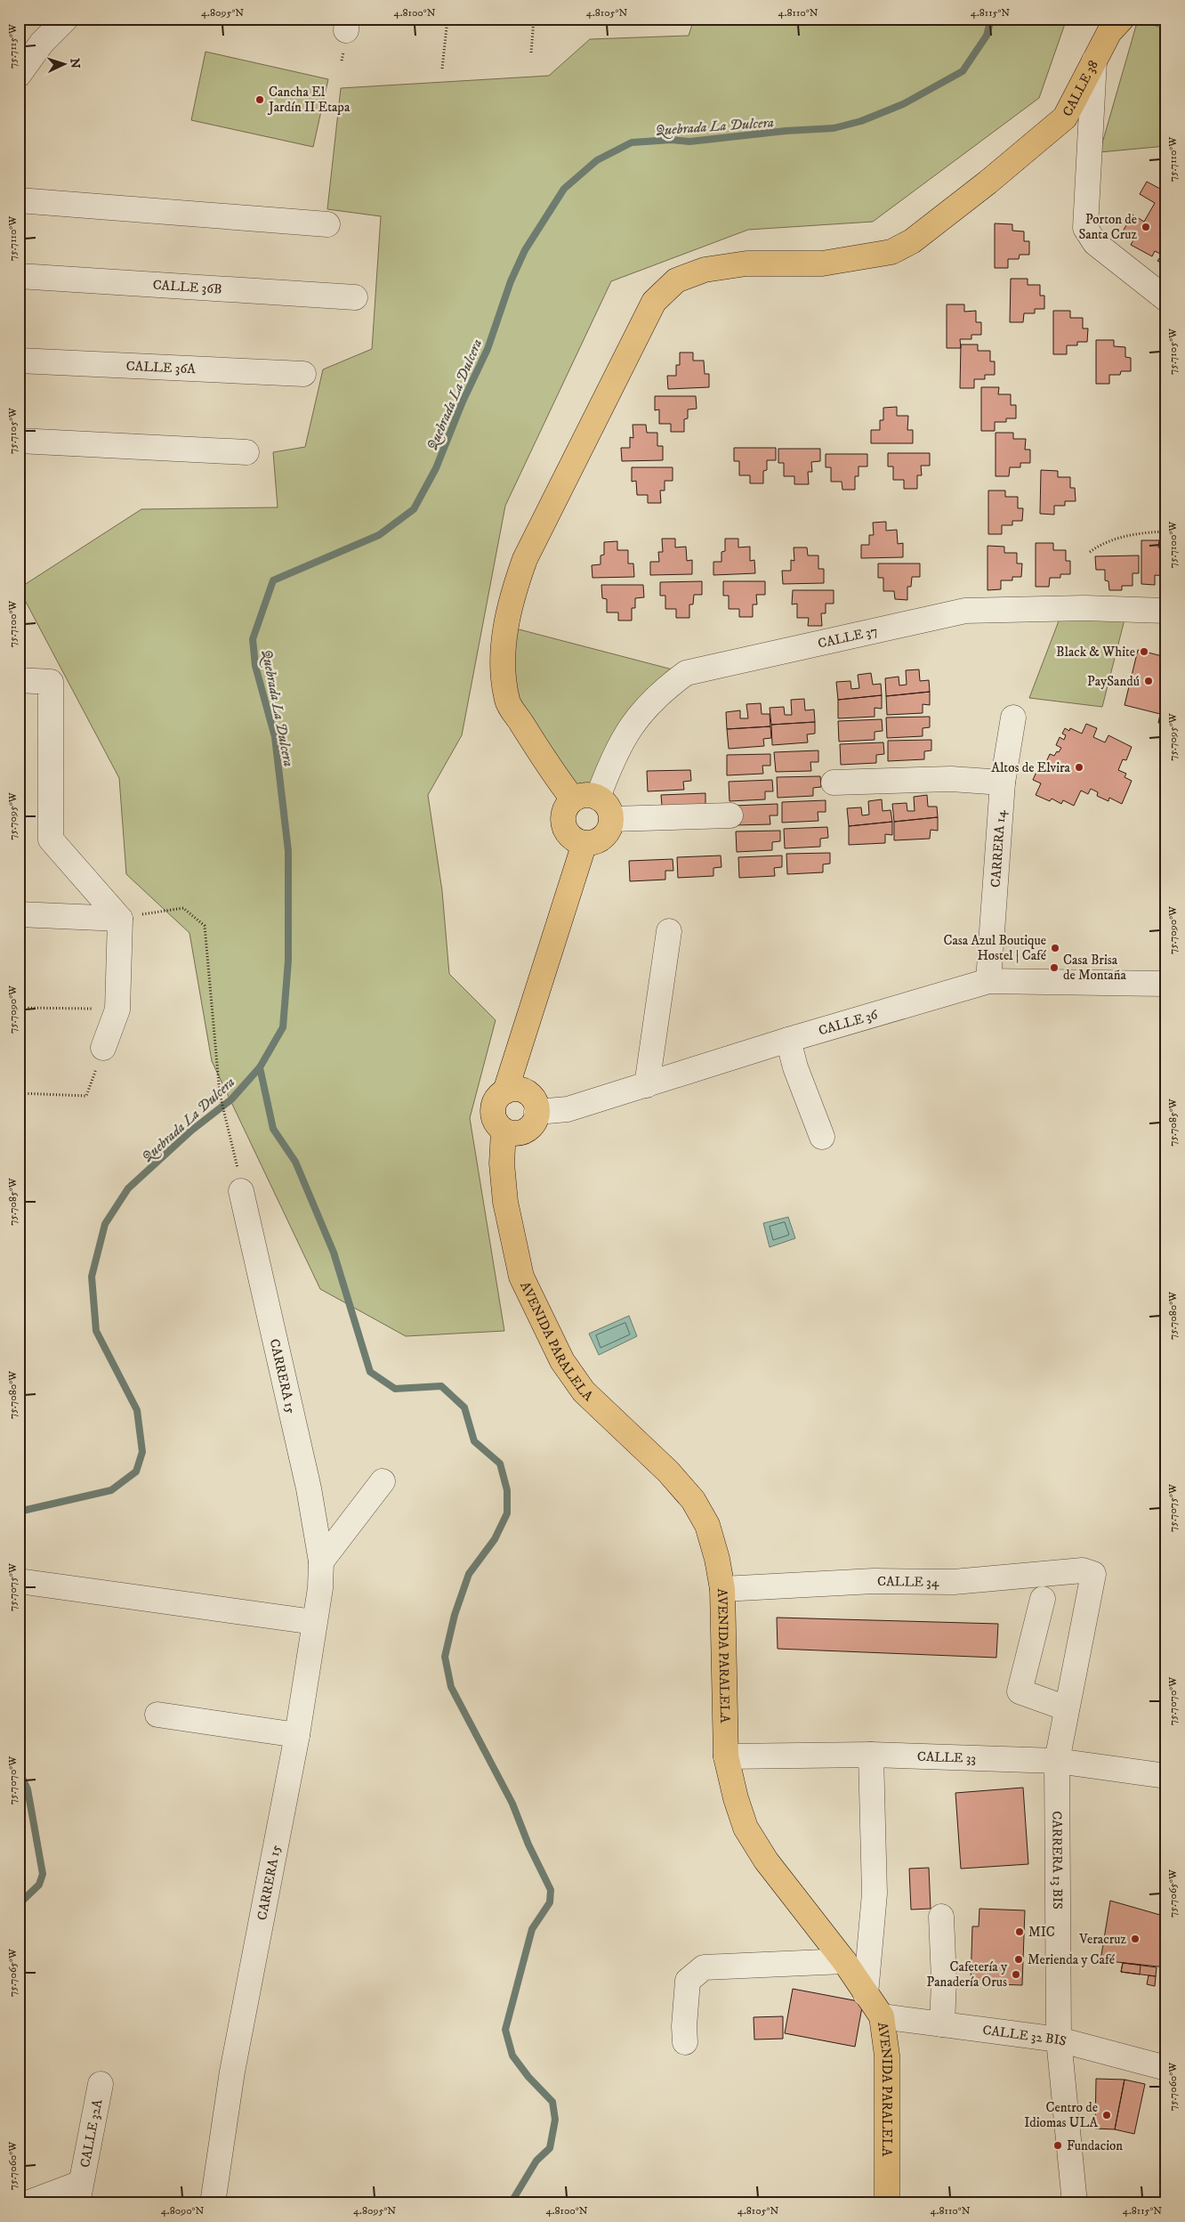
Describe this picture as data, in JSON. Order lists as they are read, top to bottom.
{
  "streets": {
    "main road": ["CALLE 38", "AVENIDA PARALELA"],
    "street": [
      "CALLE 36B",
      "CALLE 36A",
      "CALLE 37",
      "CARRERA 14",
      "CALLE 36",
      "CARRERA 15",
      "CALLE 34",
      "CALLE 33",
      "CARRERA 13 BIS",
      "CALLE 32 BIS",
      "CALLE 32A"
    ]
  },
  "crossings": [
    ["CALLE 38", "CALLE 37"],
    ["CARRERA 14", "CALLE 36"],
    ["CALLE 36", "AVENIDA PARALELA"],
    ["AVENIDA PARALELA", "CALLE 34"],
    ["AVENIDA PARALELA", "CALLE 33"],
    ["AVENIDA PARALELA", "CALLE 32 BIS"],
    ["CALLE 34", "CARRERA 13 BIS"],
    ["CALLE 33", "CARRERA 13 BIS"],
    ["CARRERA 13 BIS", "CALLE 32 BIS"]
  ],
  "water": ["Quebrada La Dulcera"],
  "places": [
    "Cancha El Jardín II Etapa",
    "Porton de Santa Cruz",
    "Black & White",
    "PaySandú",
    "Altos de Elvira",
    "Casa Azul Boutique Hostel | Café",
    "Casa Brisa de Montaña",
    "MIC",
    "Veracruz",
    "Merienda y Café",
    "Cafetería y Panadería Orus",
    "Centro de Idiomas ULA",
    "Fundacion"
  ],
  "north": "right",
  "coordinates": [
    "4.8095°N",
    "4.8100°N",
    "4.8105°N",
    "4.8110°N",
    "4.8115°N",
    "75.7115°W",
    "75.7110°W",
    "75.7105°W",
    "75.7100°W",
    "75.7095°W",
    "75.7090°W",
    "75.7085°W",
    "75.7080°W",
    "75.7075°W",
    "75.7070°W",
    "75.7065°W",
    "75.7060°W",
    "4.8090°N"
  ]
}
